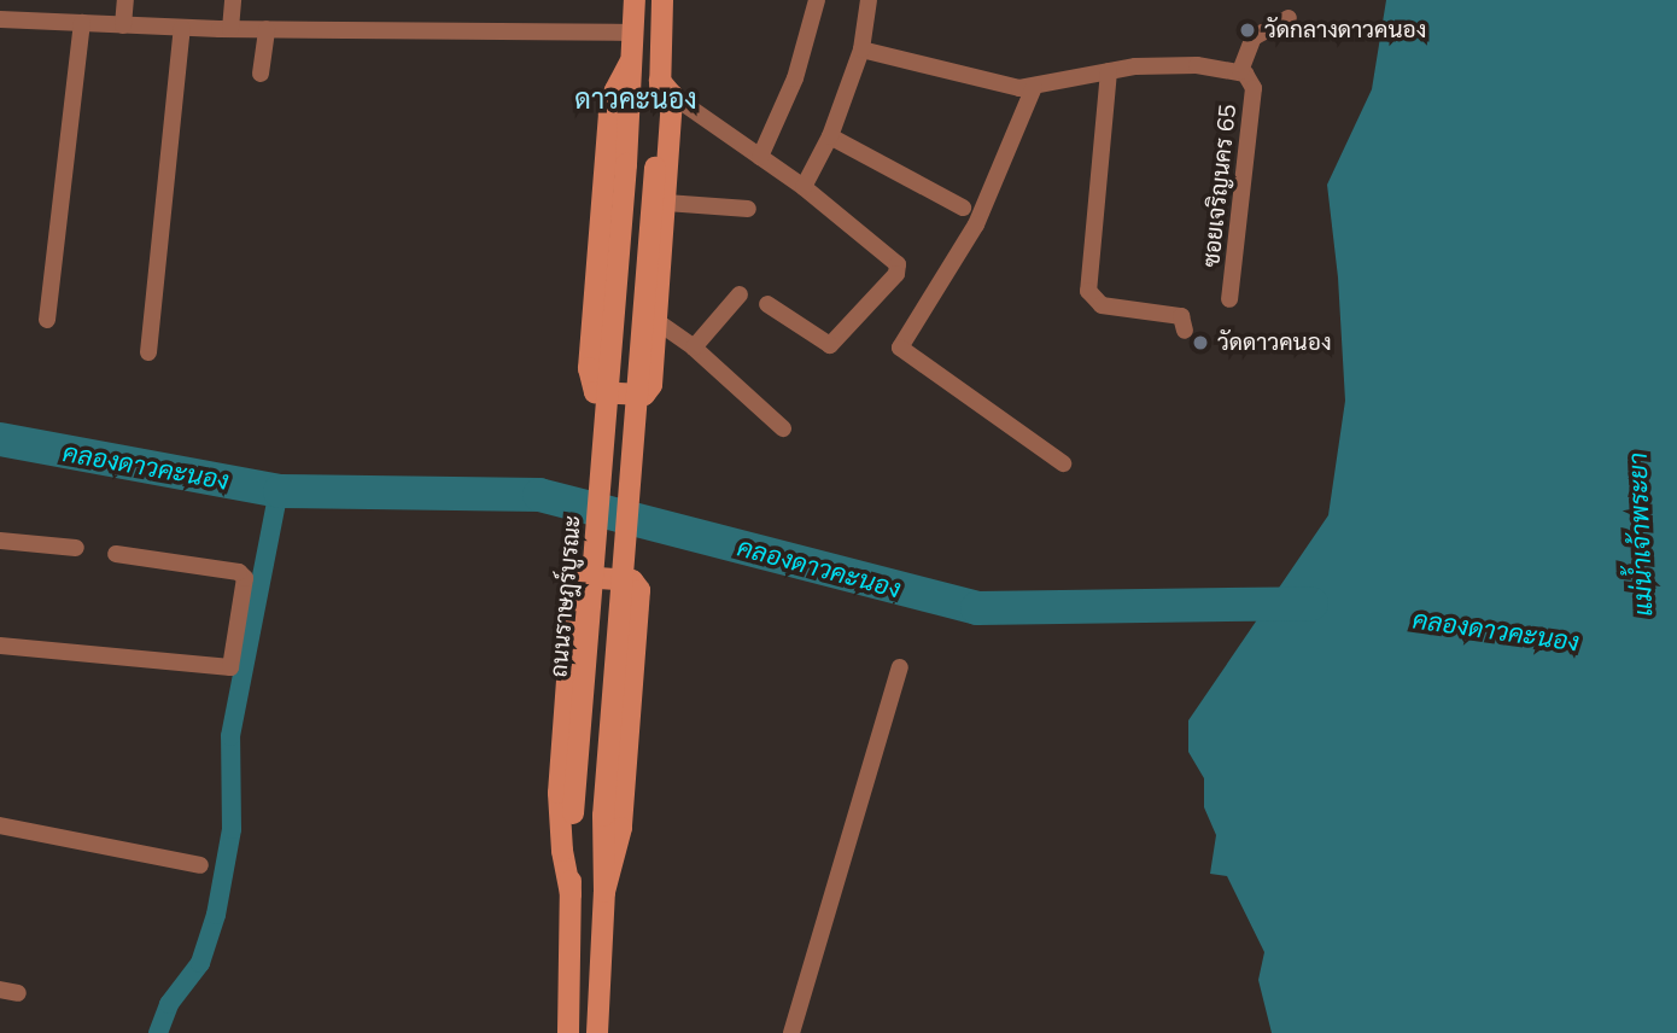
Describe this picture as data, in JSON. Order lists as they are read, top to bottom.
{
  "streets": {
    "main road": ["ถนนราษฎร์บูรณะ"],
    "street": ["ซอยเจริญนคร 65"]
  },
  "districts": ["ดาวคะนอง"],
  "water": ["คลองดาวคะนอง", "แม่น้ำเจ้าพระยา"],
  "places": ["วัดกลางดาวคนอง", "วัดดาวคนอง"]
}
